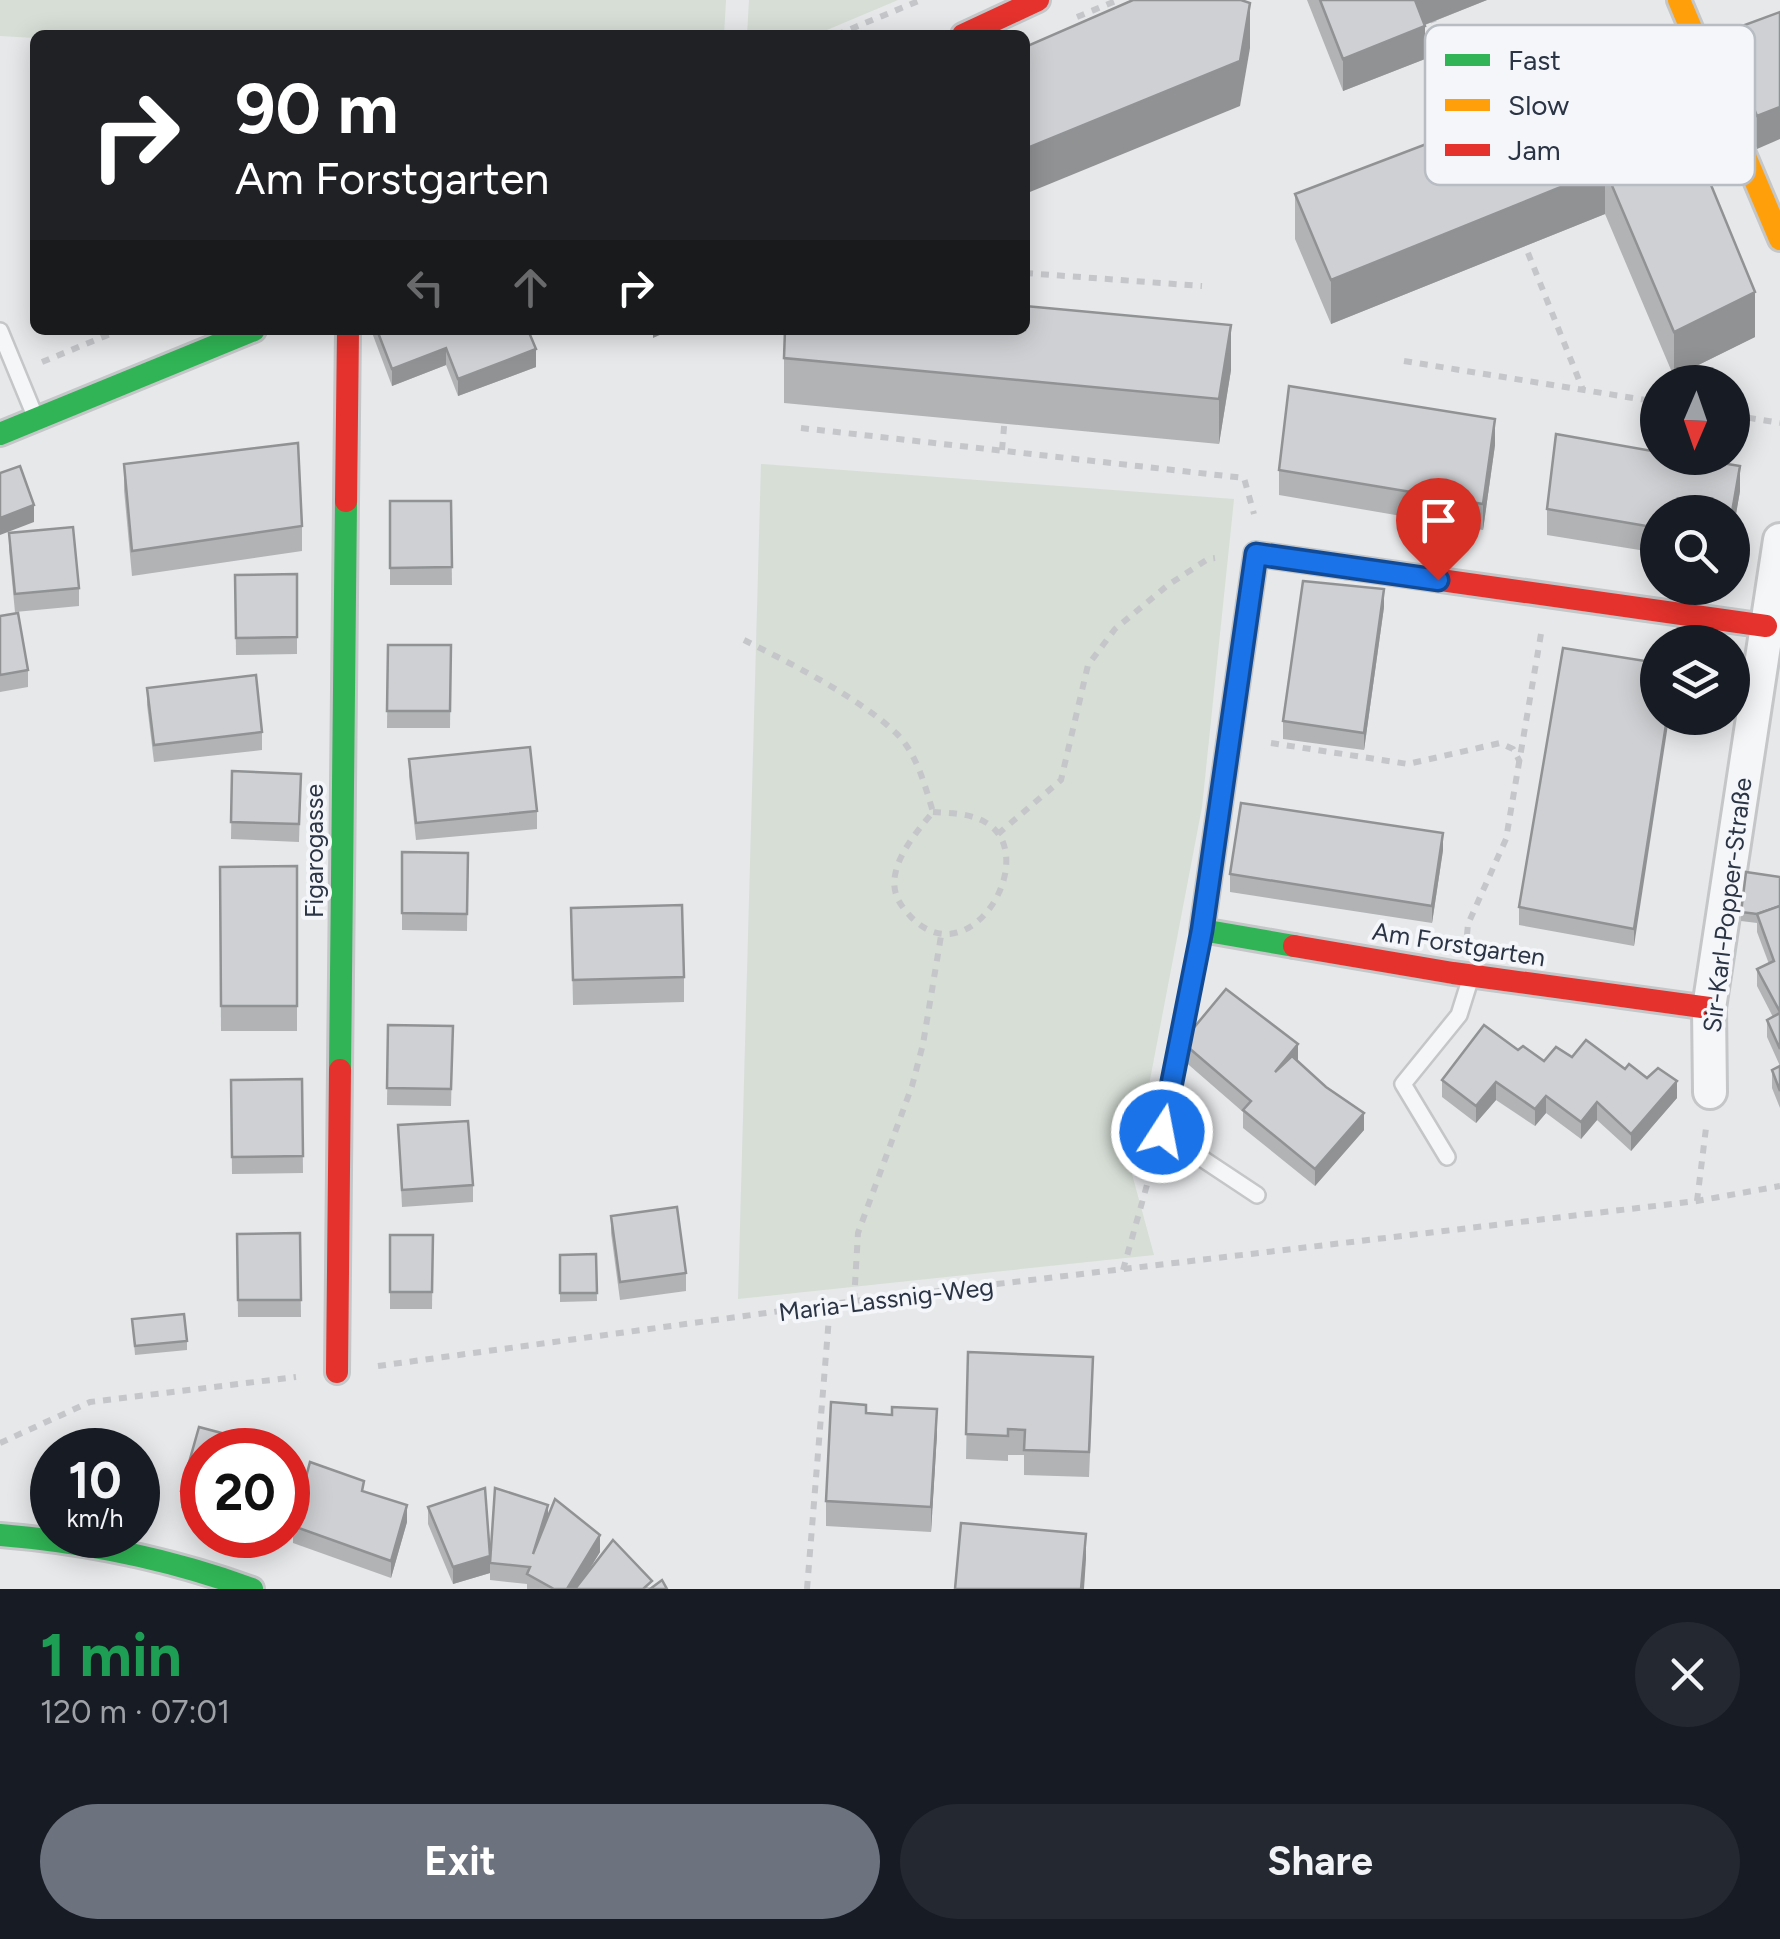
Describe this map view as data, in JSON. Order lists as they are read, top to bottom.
{
  "streets": {
    "street": ["Figarogasse", "Sir-Karl-Popper-Straße", "Am Forstgarten"],
    "path": ["Maria-Lassnig-Weg"]
  },
  "crossings": [
    ["Figarogasse", "Maria-Lassnig-Weg"],
    ["Sir-Karl-Popper-Straße", "Am Forstgarten"]
  ],
  "legend": ["Fast", "Slow", "Jam"],
  "north": "bottom",
  "page": {
    "turn": ["90 m", "Am Forstgarten"],
    "speed": "10 km/h",
    "limit": "20",
    "heading": ["1 min", "120 m · 07:01"],
    "buttons": ["Exit", "Share"]
  }
}
